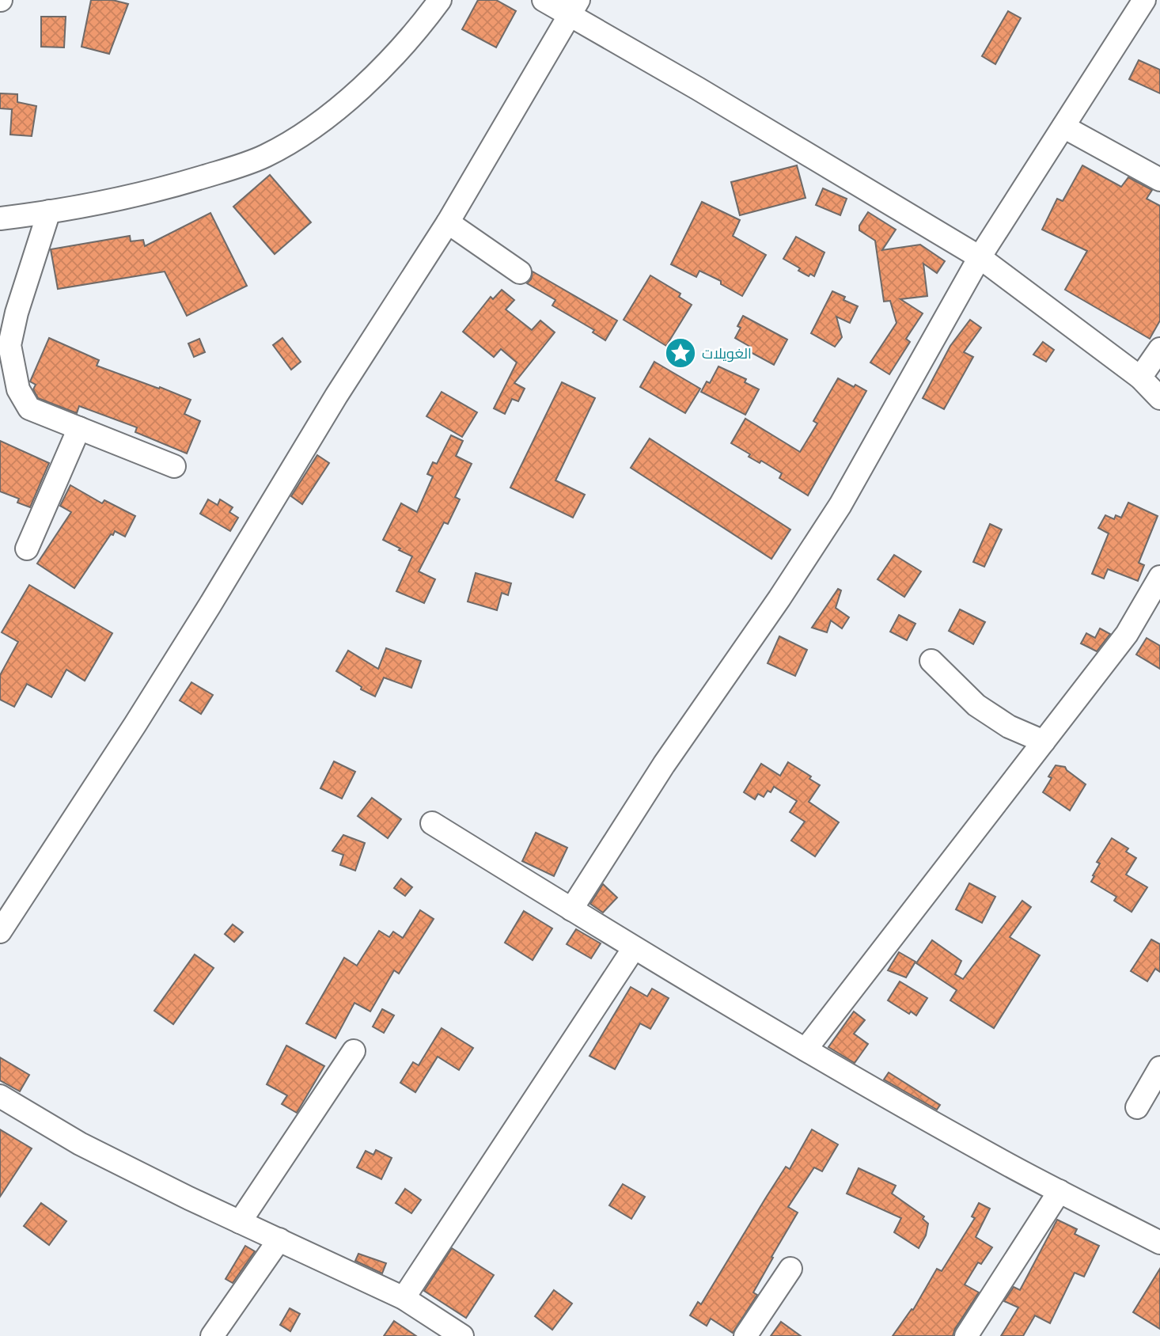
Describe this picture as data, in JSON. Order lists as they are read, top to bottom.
{
  "places": {
    "place": ["الغويلات"]
  }
}
